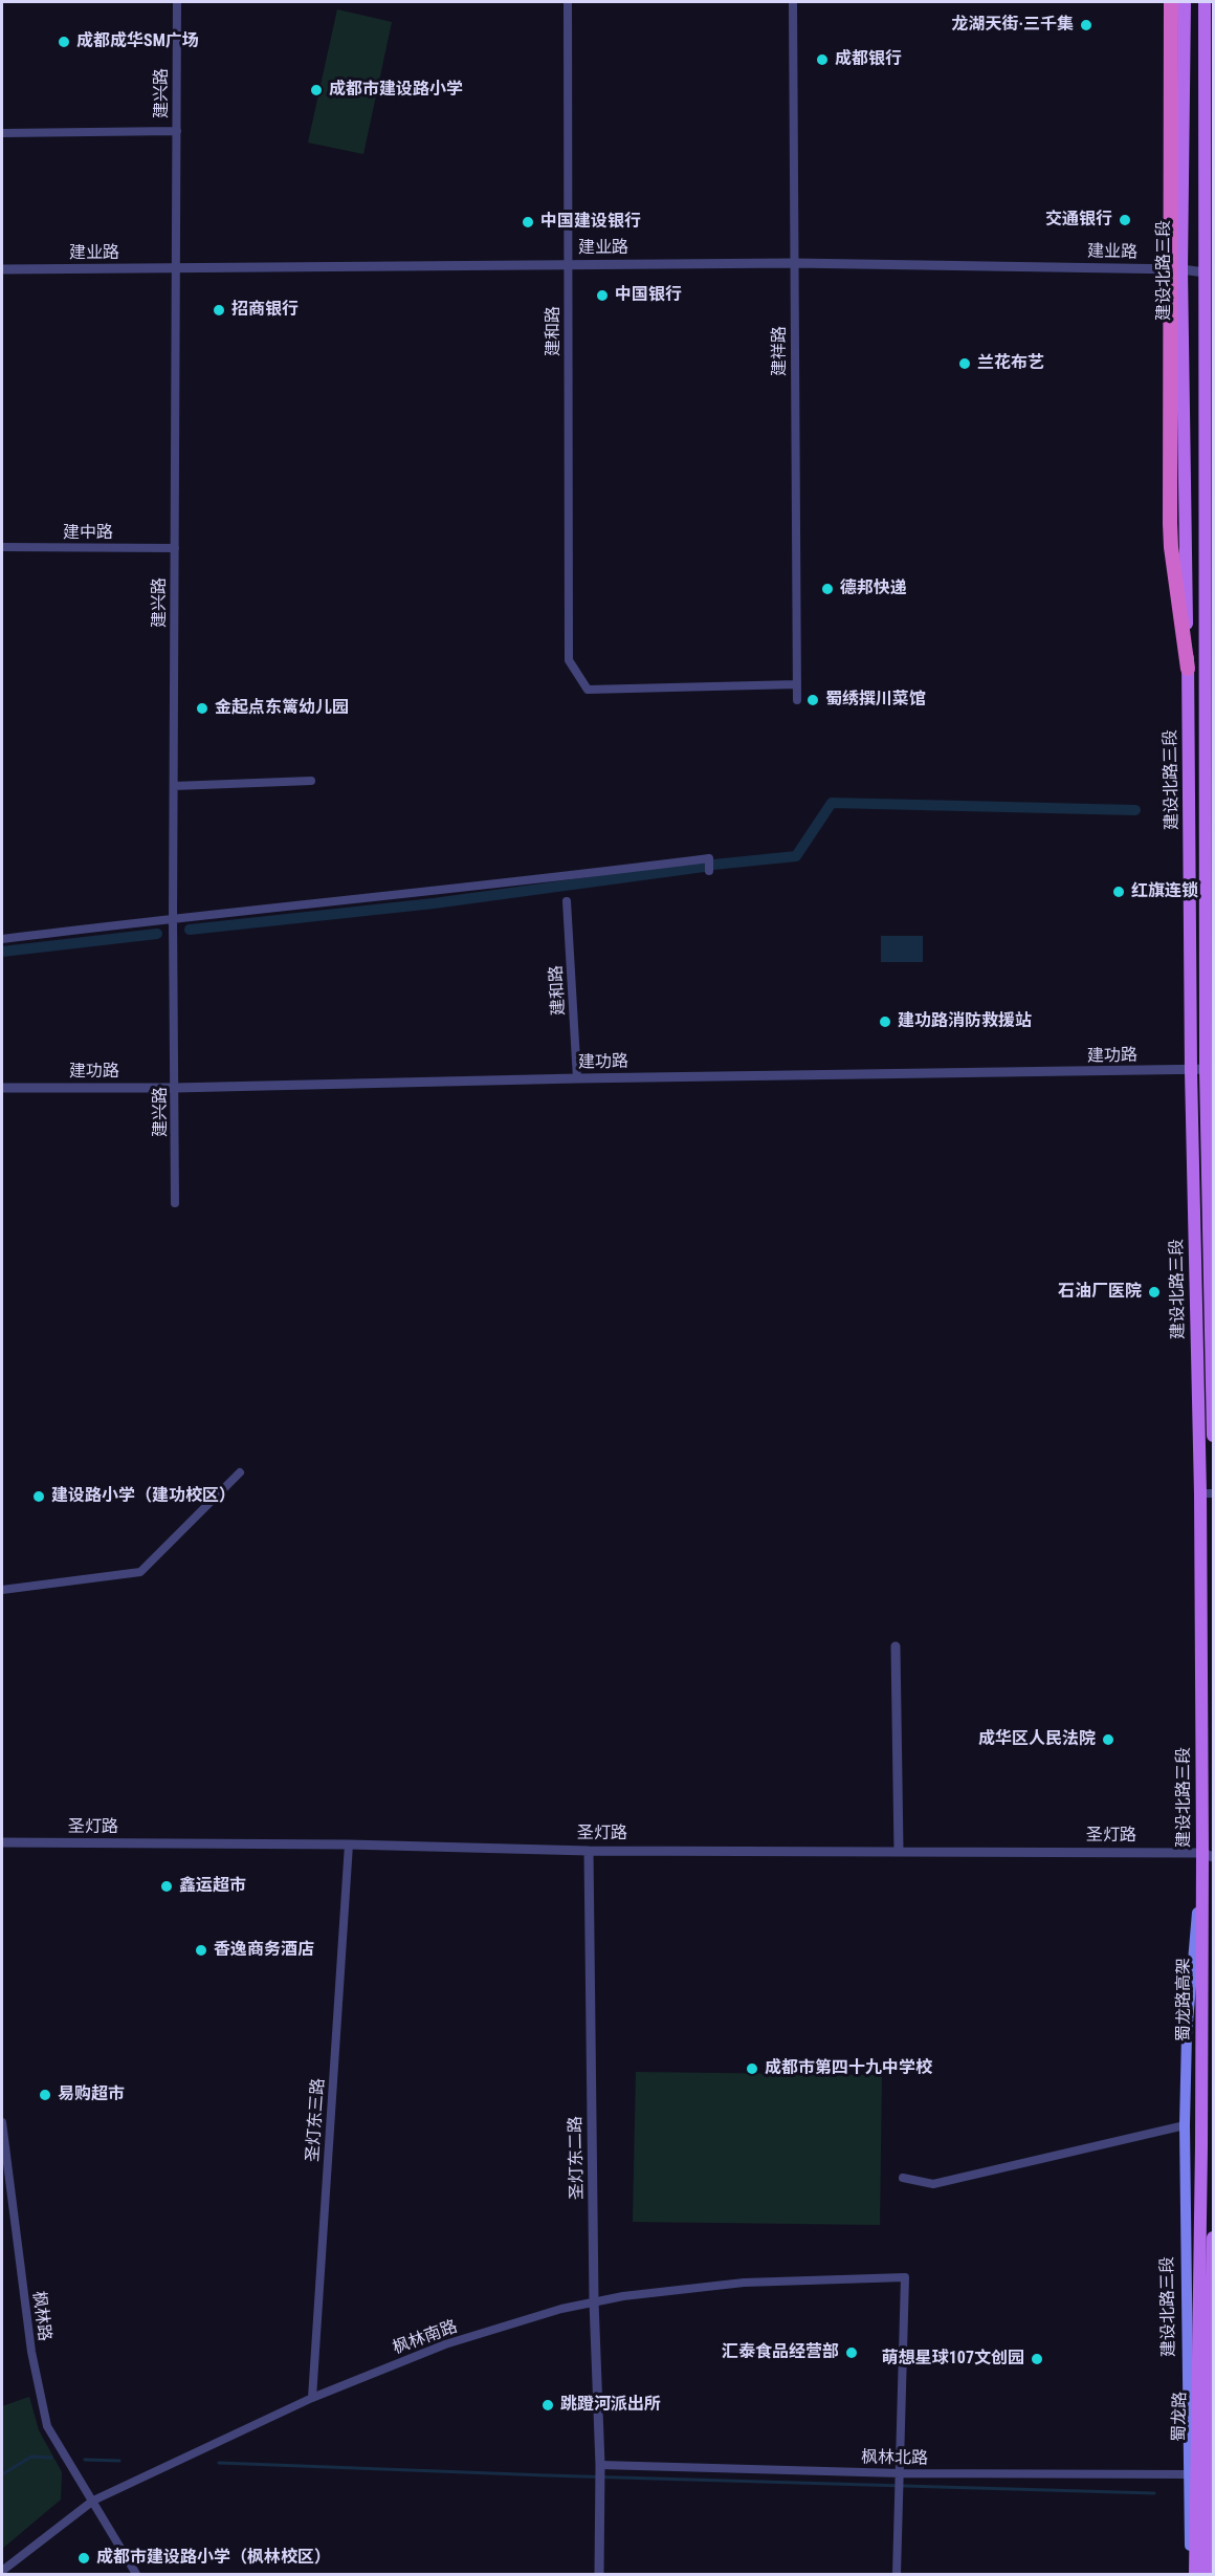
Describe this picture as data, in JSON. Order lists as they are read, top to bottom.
{
  "streets": {
    "main road": ["建设北路三段", "蜀龙路高架", "蜀龙路"],
    "street": [
      "建兴路",
      "建业路",
      "建和路",
      "建祥路",
      "建中路",
      "建功路",
      "圣灯路",
      "圣灯东三路",
      "圣灯东二路",
      "枫林路",
      "枫林南路",
      "枫林北路"
    ]
  },
  "crossings": [
    ["建兴路", "建业路"],
    ["建兴路", "建中路"],
    ["建兴路", "建功路"],
    ["建业路", "建设北路三段"],
    ["建业路", "建和路"],
    ["建业路", "建祥路"],
    ["建设北路三段", "建功路"],
    ["建设北路三段", "圣灯路"],
    ["建设北路三段", "蜀龙路高架"],
    ["建设北路三段", "蜀龙路"],
    ["建设北路三段", "枫林北路"],
    ["建和路", "建祥路"],
    ["建和路", "建功路"],
    ["圣灯路", "蜀龙路高架"],
    ["圣灯路", "圣灯东三路"],
    ["圣灯路", "圣灯东二路"],
    ["蜀龙路高架", "蜀龙路"],
    ["圣灯东三路", "枫林南路"],
    ["圣灯东二路", "枫林南路"],
    ["圣灯东二路", "枫林北路"],
    ["枫林路", "枫林南路"],
    ["枫林南路", "枫林北路"]
  ],
  "places": [
    "龙湖天街·三千集",
    "成都成华SM广场",
    "成都银行",
    "成都市建设路小学",
    "交通银行",
    "中国建设银行",
    "中国银行",
    "招商银行",
    "兰花布艺",
    "德邦快递",
    "蜀绣撰川菜馆",
    "金起点东篱幼儿园",
    "红旗连锁",
    "建功路消防救援站",
    "石油厂医院",
    "建设路小学（建功校区）",
    "成华区人民法院",
    "鑫运超市",
    "香逸商务酒店",
    "成都市第四十九中学校",
    "易购超市",
    "汇泰食品经营部",
    "萌想星球107文创园",
    "跳蹬河派出所",
    "成都市建设路小学（枫林校区）"
  ]
}
